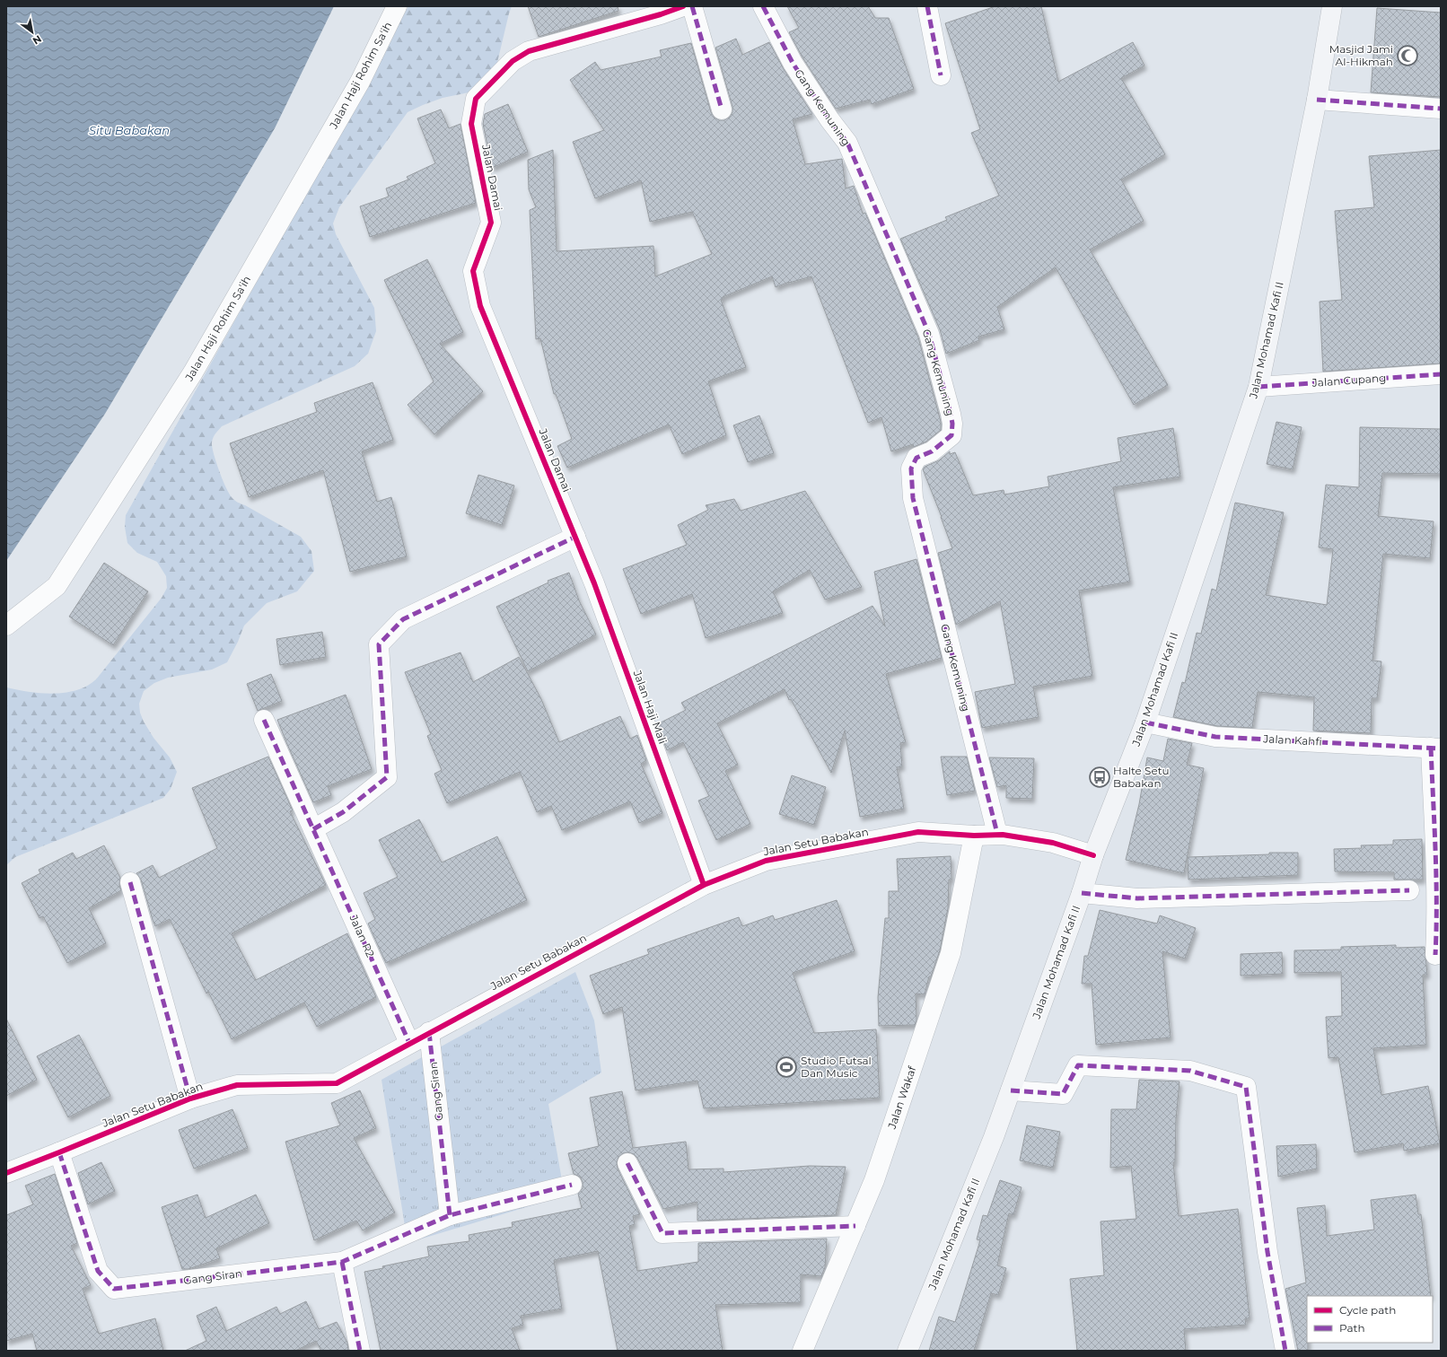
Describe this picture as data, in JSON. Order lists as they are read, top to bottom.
{
  "streets": {
    "main road": ["Jalan Mohamad Kafi II"],
    "street": [
      "Jalan Haji Rohim Sa'ih",
      "Gang Kemuning",
      "Jalan Damai",
      "Jalan Cupang",
      "Jalan Haji Mali",
      "Jalan Kahfi",
      "Jalan Setu Babakan",
      "Jalan R2",
      "Gang Siran",
      "Jalan Wakaf"
    ]
  },
  "crossings": [
    ["Gang Kemuning", "Jalan Setu Babakan"],
    ["Jalan Damai", "Jalan Haji Mali"],
    ["Jalan Mohamad Kafi II", "Jalan Cupang"],
    ["Jalan Mohamad Kafi II", "Jalan Kahfi"],
    ["Jalan Mohamad Kafi II", "Jalan Setu Babakan"],
    ["Jalan Haji Mali", "Jalan Setu Babakan"],
    ["Jalan Setu Babakan", "Jalan R2"],
    ["Jalan Setu Babakan", "Gang Siran"],
    ["Jalan Setu Babakan", "Jalan Wakaf"]
  ],
  "water": ["Situ Babakan"],
  "places": {
    "mosque": ["Masjid Jami Al-Hikmah"],
    "bus stop": ["Halte Setu Babakan"],
    "sports": ["Studio Futsal Dan Music"]
  },
  "legend": ["Cycle path", "Path"],
  "north": "bottom right"
}
